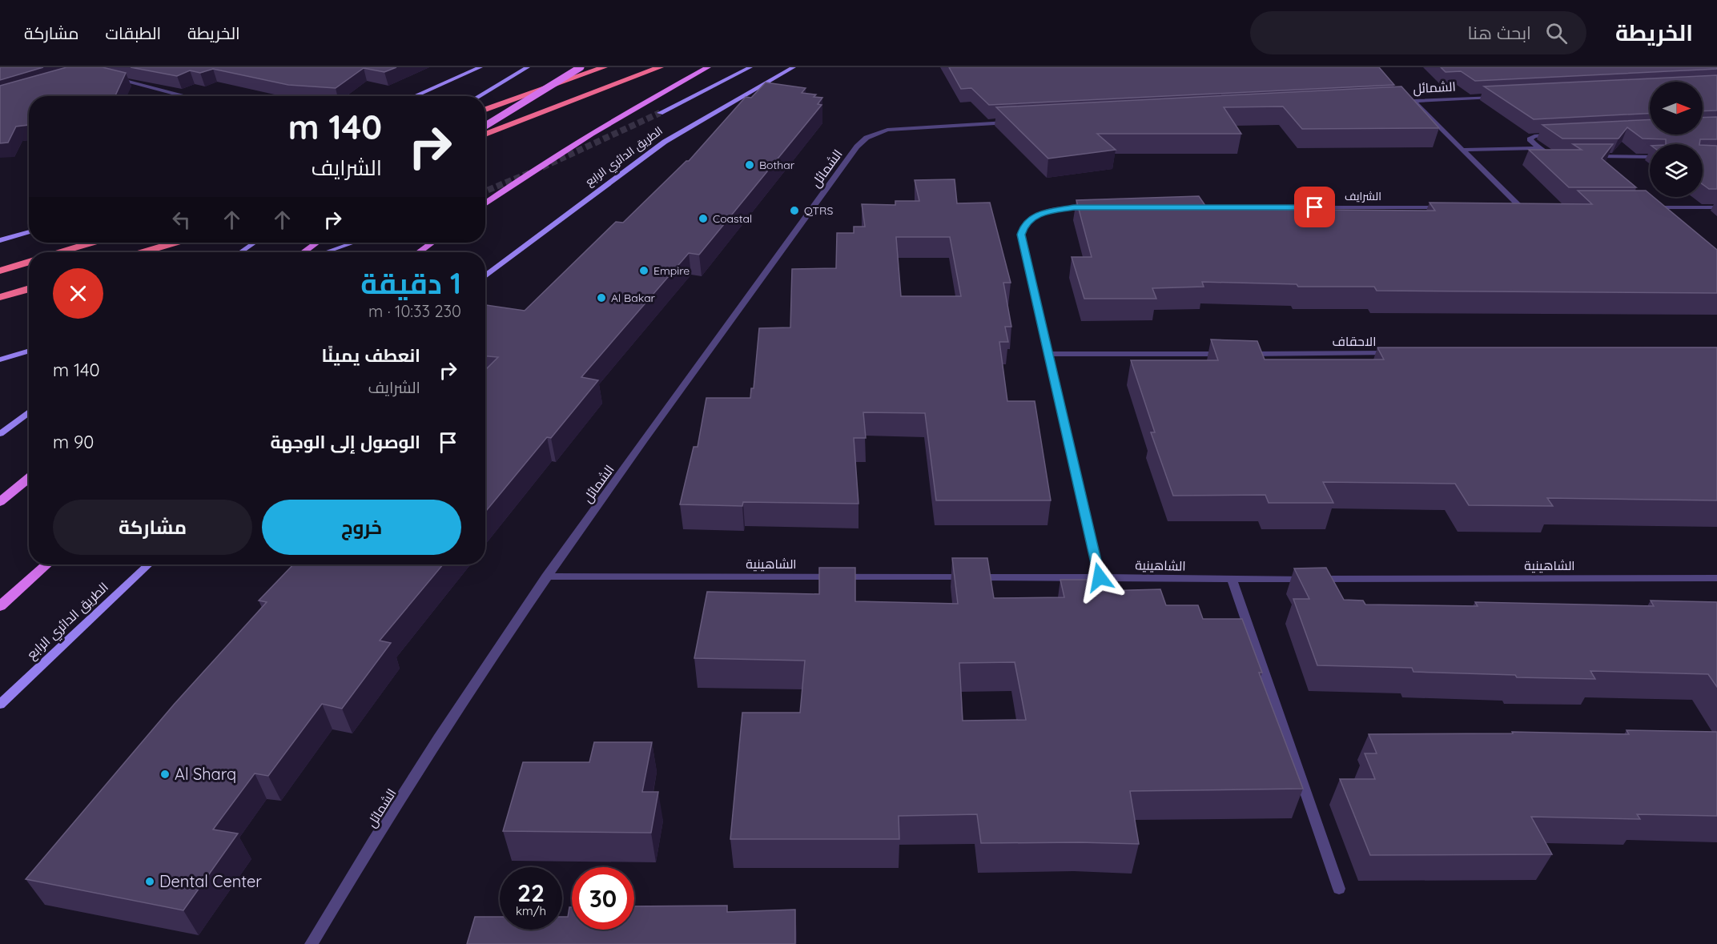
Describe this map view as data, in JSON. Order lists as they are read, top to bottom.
{
  "streets": {
    "main road": ["الطريق الدائري الرابع"],
    "street": [
      "الشمائل",
      "الشرايف",
      "الاحقاف",
      "الشاهينية"
    ]
  },
  "crossings": [
    ["الشمائل", "الشاهينية"]
  ],
  "places": [
    "Bothar",
    "QTRS",
    "Coastal",
    "Empire",
    "Al Bakar",
    "Al Sharq",
    "Dental Center"
  ],
  "north": "right",
  "page": {
    "header": "الخريطة",
    "search": "ابحث هنا",
    "nav": ["الخريطة", "الطبقات", "مشاركة"],
    "turn": ["140 m", "الشرايف"],
    "heading": ["1 دقيقة", "230 m · 10:33"],
    "list": [
      {
        "name": "انعطف يمينًا",
        "note": "الشرايف",
        "value": "140 m"
      },
      {
        "name": "الوصول إلى الوجهة",
        "value": "90 m"
      }
    ],
    "buttons": ["خروج", "مشاركة"],
    "speed": "22 km/h",
    "limit": "30"
  }
}
